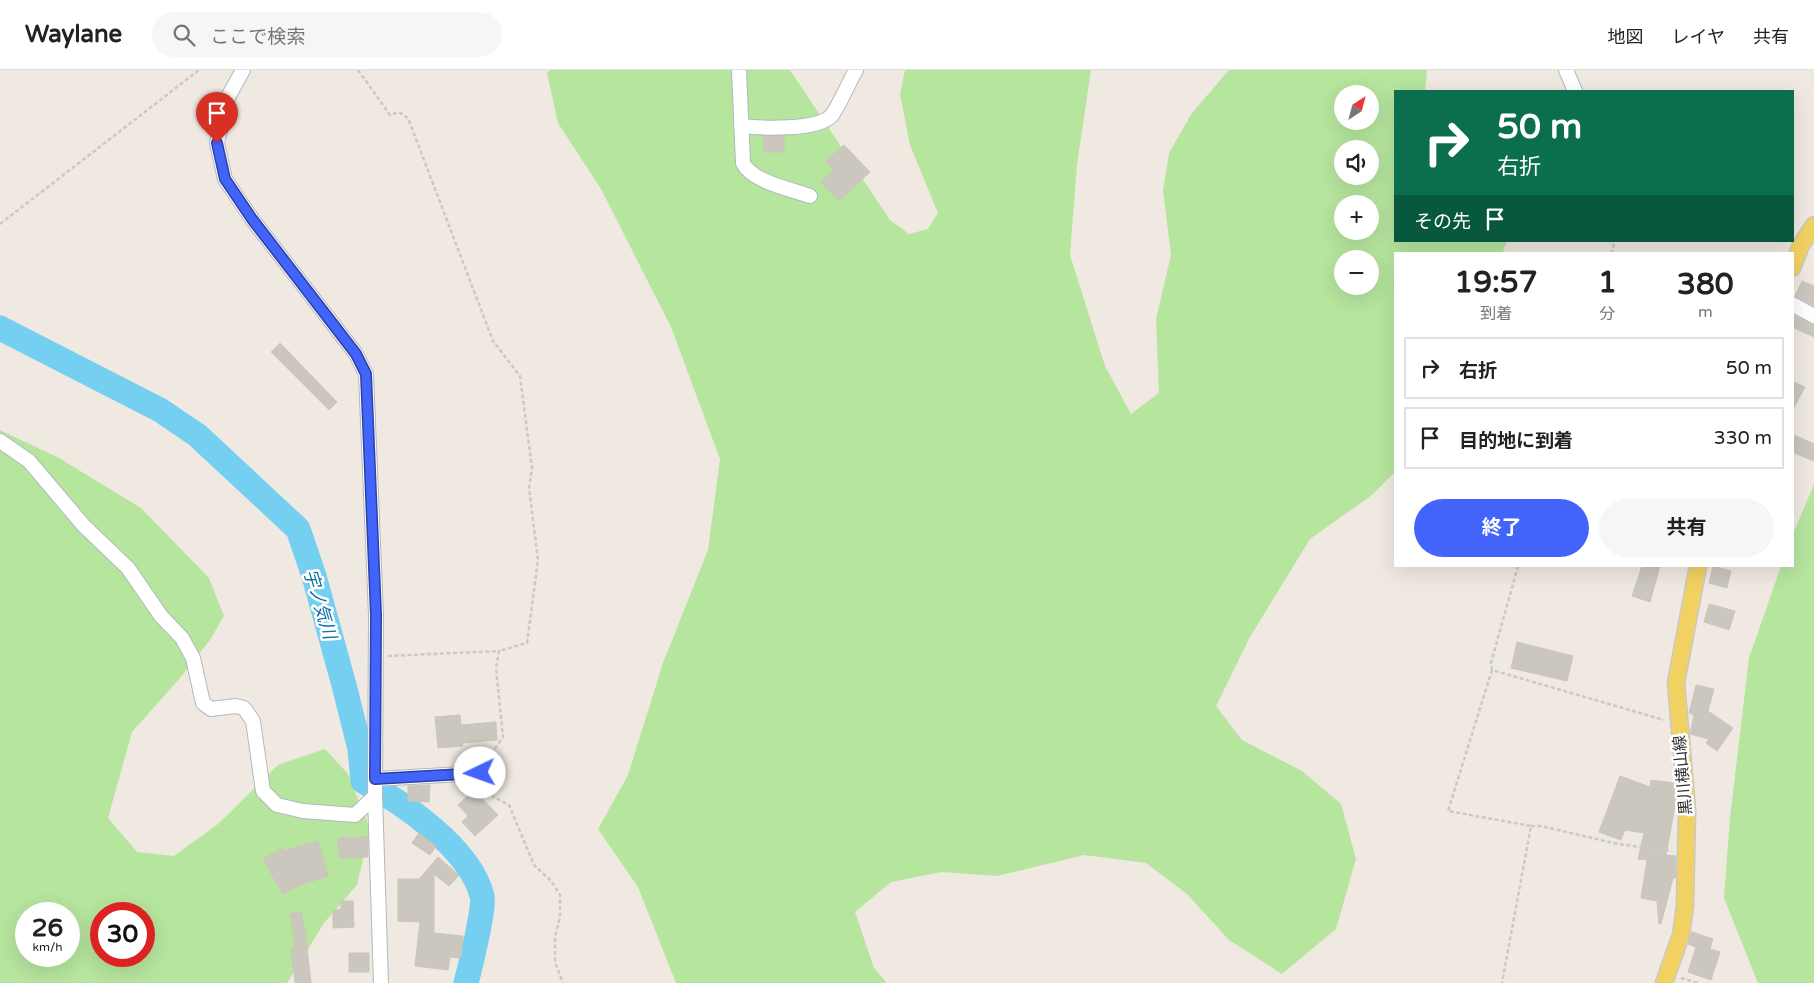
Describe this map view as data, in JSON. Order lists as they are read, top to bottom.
{
  "streets": {
    "main road": ["黒川横山線"]
  },
  "water": ["宇ノ気川"],
  "north": "top right",
  "page": {
    "header": "Waylane",
    "search": "ここで検索",
    "nav": ["地図", "レイヤ", "共有"],
    "map_buttons": ["+", "−"],
    "turn": ["50 m", "右折"],
    "then": "その先",
    "eta": [
      "19:57",
      "到着",
      "1",
      "分",
      "380",
      "m"
    ],
    "list": [
      {
        "name": "右折",
        "value": "50 m"
      },
      {
        "name": "目的地に到着",
        "value": "330 m"
      }
    ],
    "buttons": ["終了", "共有"],
    "speed": "26 km/h",
    "limit": "30"
  }
}
